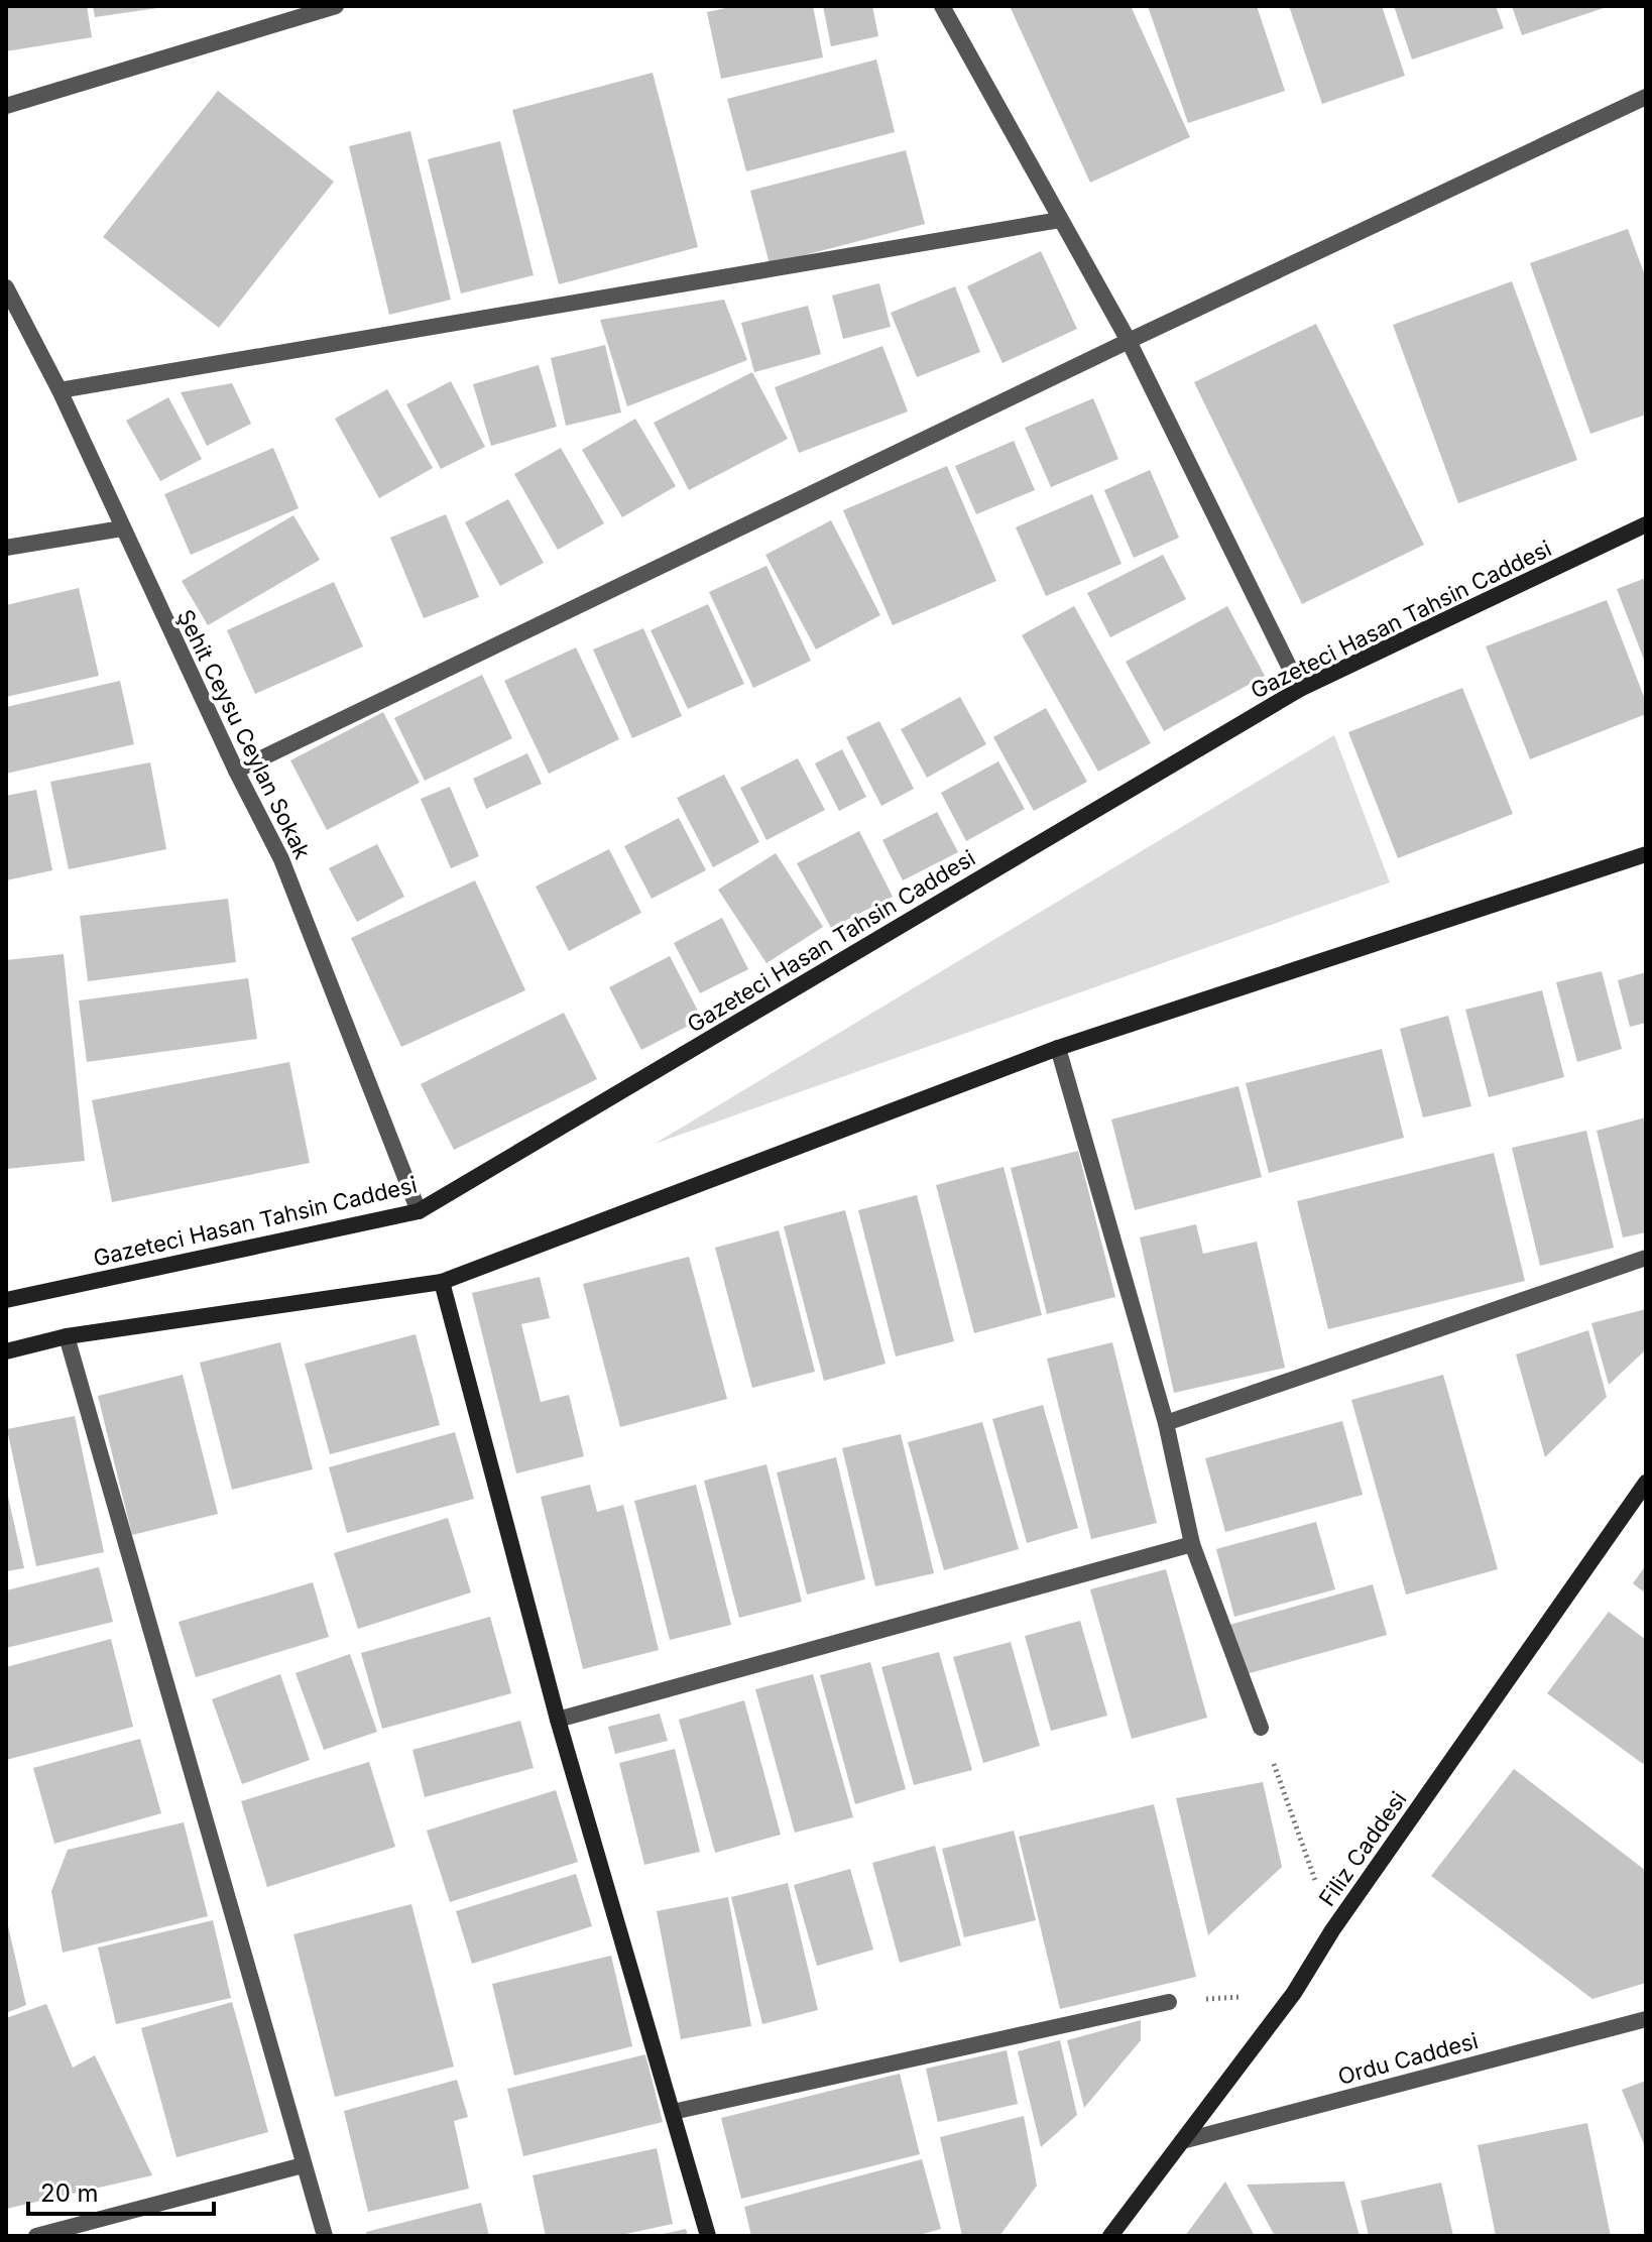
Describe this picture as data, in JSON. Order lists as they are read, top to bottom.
{
  "streets": {
    "main road": ["Gazeteci Hasan Tahsin Caddesi", "Filiz Caddesi"],
    "street": ["Şehit Ceysu Ceylan Sokak", "Ordu Caddesi"]
  },
  "crossings": [
    ["Gazeteci Hasan Tahsin Caddesi", "Şehit Ceysu Ceylan Sokak"],
    ["Filiz Caddesi", "Ordu Caddesi"]
  ],
  "scale_bar": "20 m"
}
